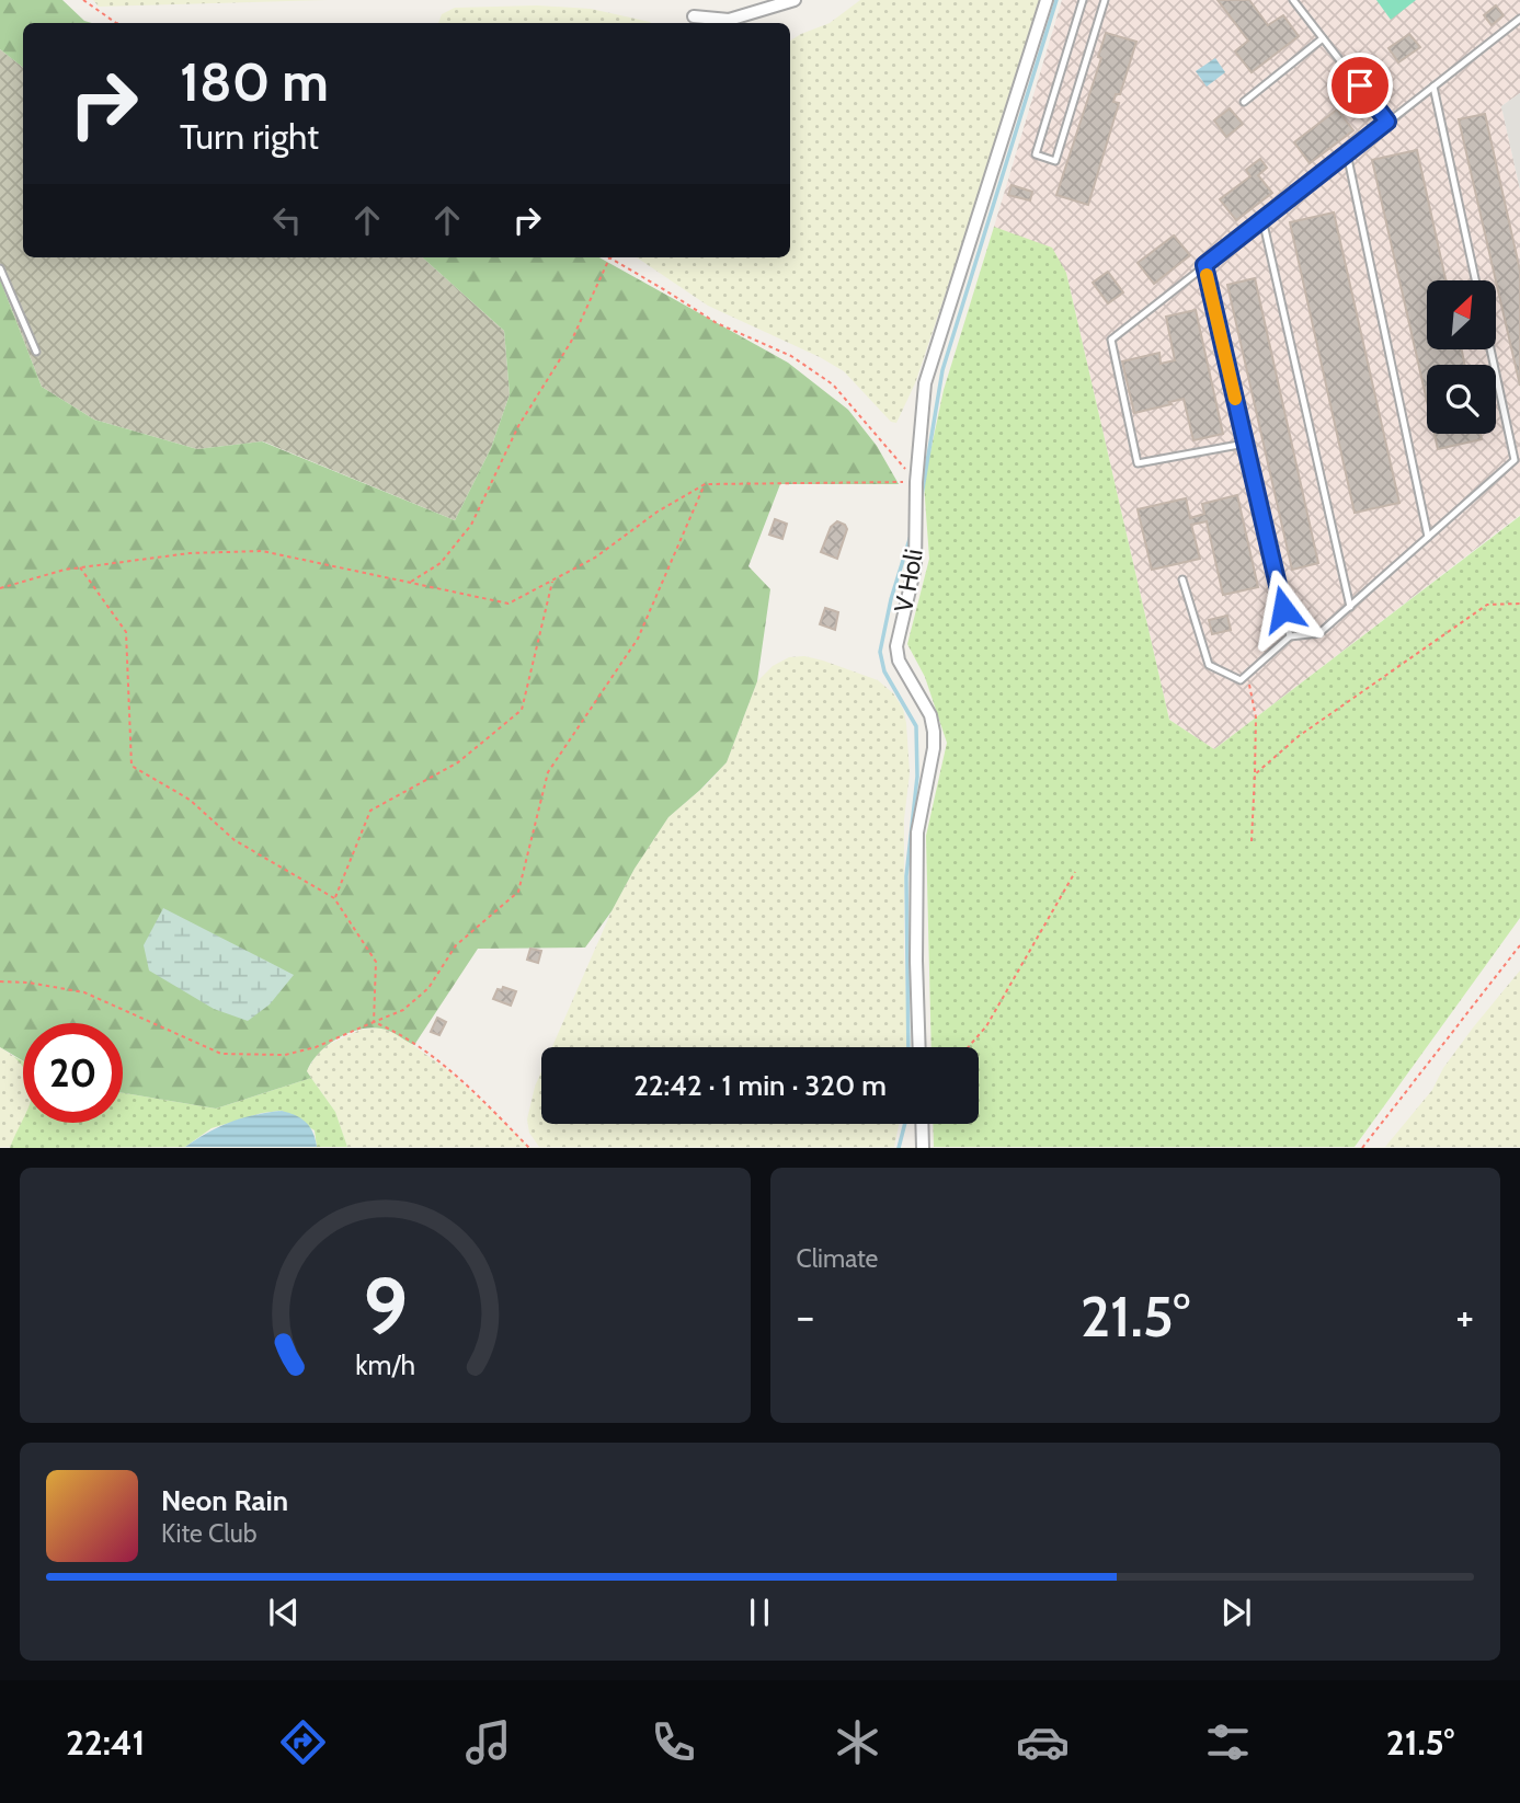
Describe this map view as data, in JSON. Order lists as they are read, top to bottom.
{
  "streets": {
    "street": ["V Holi"]
  },
  "north": "top right",
  "page": {
    "turn": ["180 m", "Turn right"],
    "limit": "20",
    "trip": "22:42 · 1 min · 320 m",
    "tile": "Climate",
    "heat": ["−", "21.5°", "+"],
    "song": ["Neon Rain", "Kite Club"],
    "tabs": ["22:41", "21.5°"],
    "gauge": ["9", "km/h"]
  }
}
